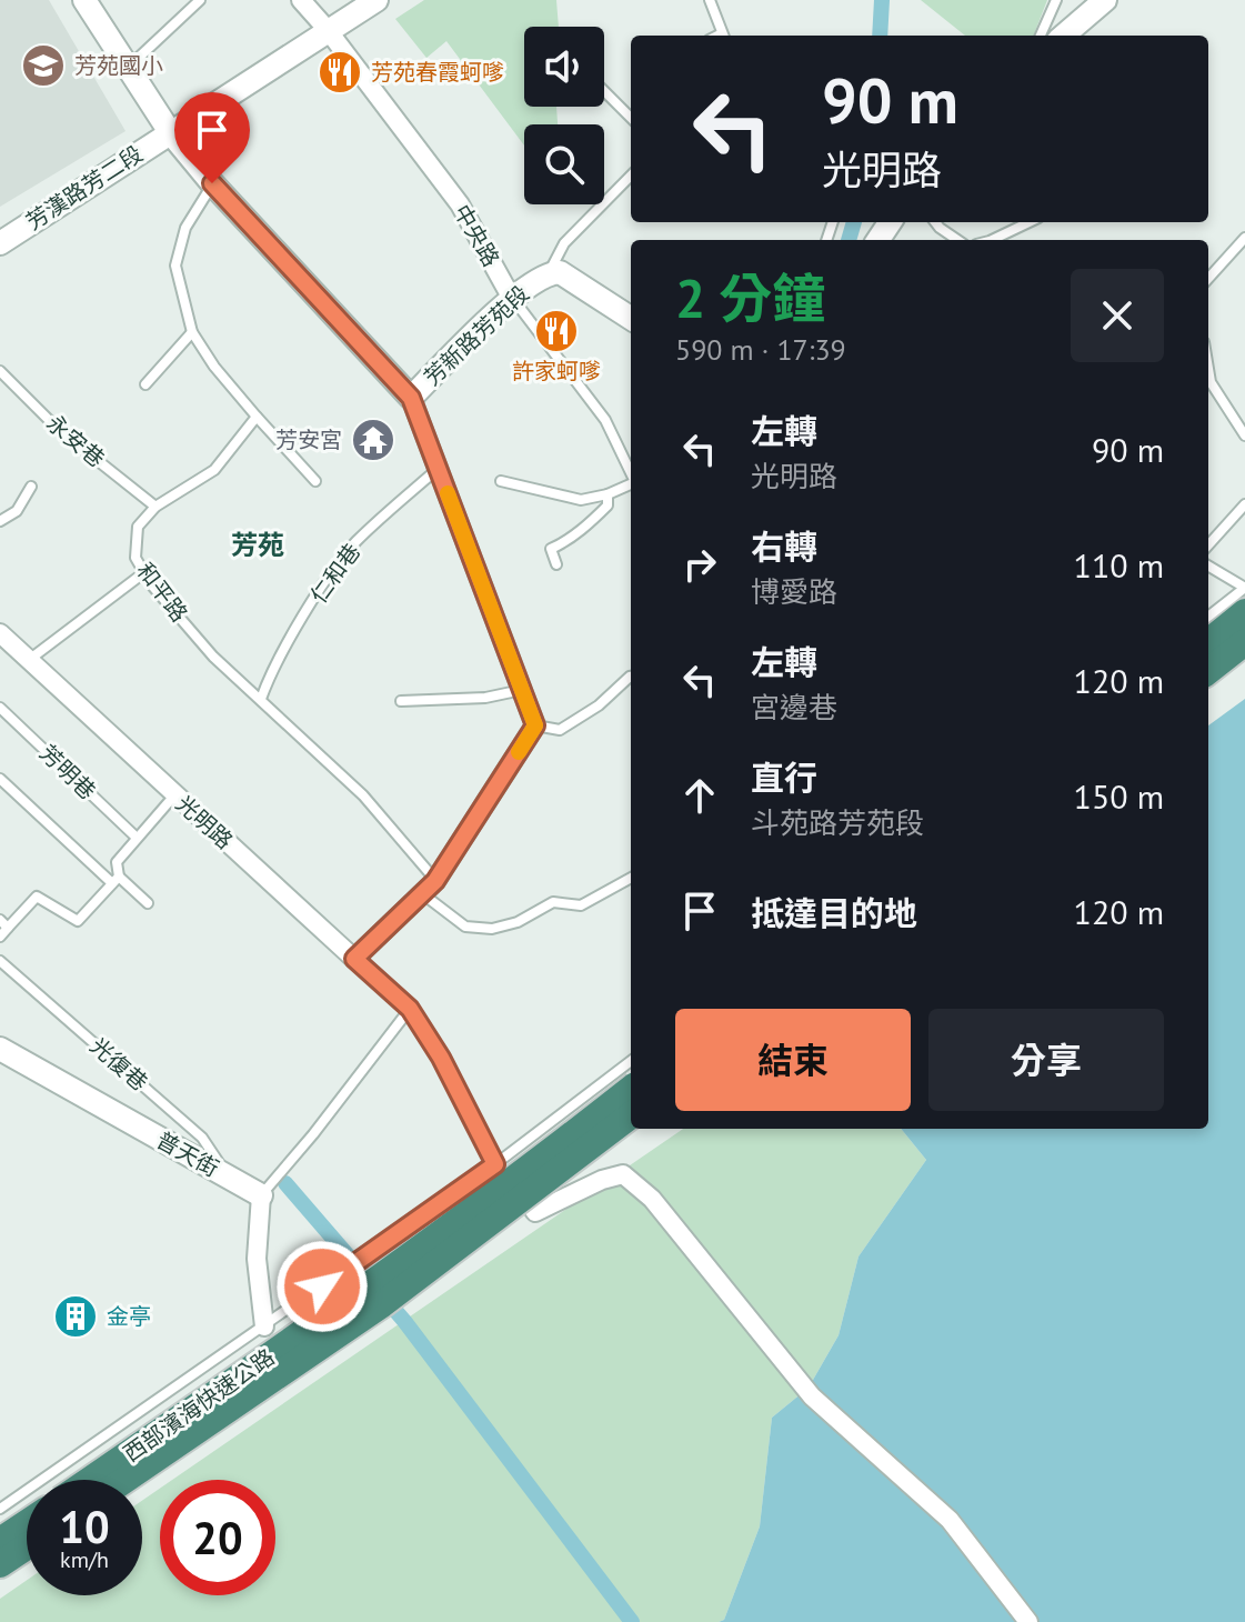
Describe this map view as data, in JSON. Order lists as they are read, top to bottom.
{
  "streets": {
    "highway": ["西部濱海快速公路"],
    "street": [
      "芳漢路芳二段",
      "中央路",
      "芳新路芳苑段",
      "光明路",
      "普天街"
    ],
    "lane": [
      "永安巷",
      "仁和巷",
      "和平路",
      "芳明巷",
      "光復巷"
    ]
  },
  "crossings": [
    ["芳漢路芳二段", "中央路"],
    ["中央路", "芳新路芳苑段"],
    ["永安巷", "和平路"],
    ["仁和巷", "和平路"],
    ["光復巷", "普天街"]
  ],
  "districts": ["芳苑"],
  "places": {
    "school or university": ["芳苑國小"],
    "restaurant": ["芳苑春霞蚵嗲", "許家蚵嗲"],
    "temple": ["芳安宮"],
    "building": ["金亭"]
  },
  "page": {
    "turn": ["90 m", "光明路"],
    "heading": ["2 分鐘", "590 m · 17:39"],
    "list": [
      {
        "name": "左轉",
        "note": "光明路",
        "value": "90 m"
      },
      {
        "name": "右轉",
        "note": "博愛路",
        "value": "110 m"
      },
      {
        "name": "左轉",
        "note": "宮邊巷",
        "value": "120 m"
      },
      {
        "name": "直行",
        "note": "斗苑路芳苑段",
        "value": "150 m"
      },
      {
        "name": "抵達目的地",
        "value": "120 m"
      }
    ],
    "buttons": ["結束", "分享"],
    "speed": "10 km/h",
    "limit": "20"
  }
}
